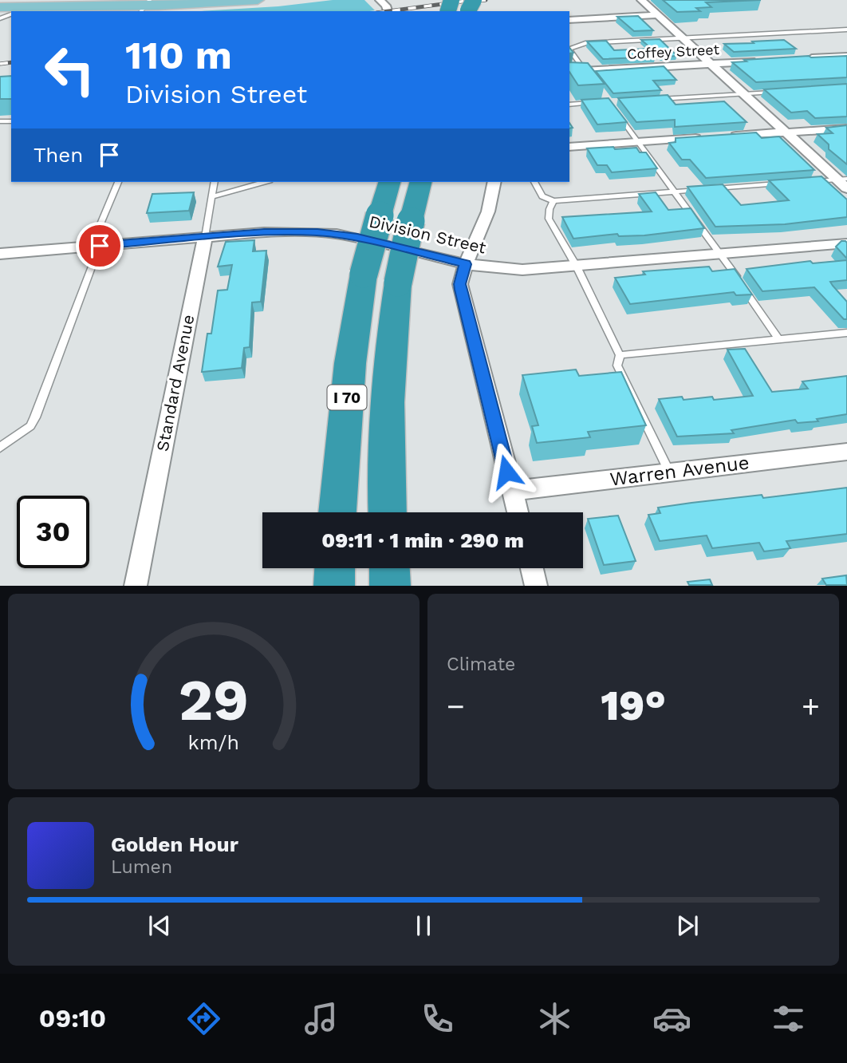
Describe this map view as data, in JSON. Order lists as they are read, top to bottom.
{
  "streets": {
    "highway": ["I 70"],
    "street": [
      "Coffey Street",
      "Division Street",
      "Standard Avenue",
      "Warren Avenue"
    ]
  },
  "crossings": [
    ["Division Street", "Standard Avenue"]
  ],
  "page": {
    "turn": ["110 m", "Division Street"],
    "then": "Then",
    "limit": "30",
    "trip": "09:11 · 1 min · 290 m",
    "tile": "Climate",
    "heat": ["−", "19°", "+"],
    "song": ["Golden Hour", "Lumen"],
    "tabs": "09:10",
    "gauge": ["29", "km/h"]
  }
}
